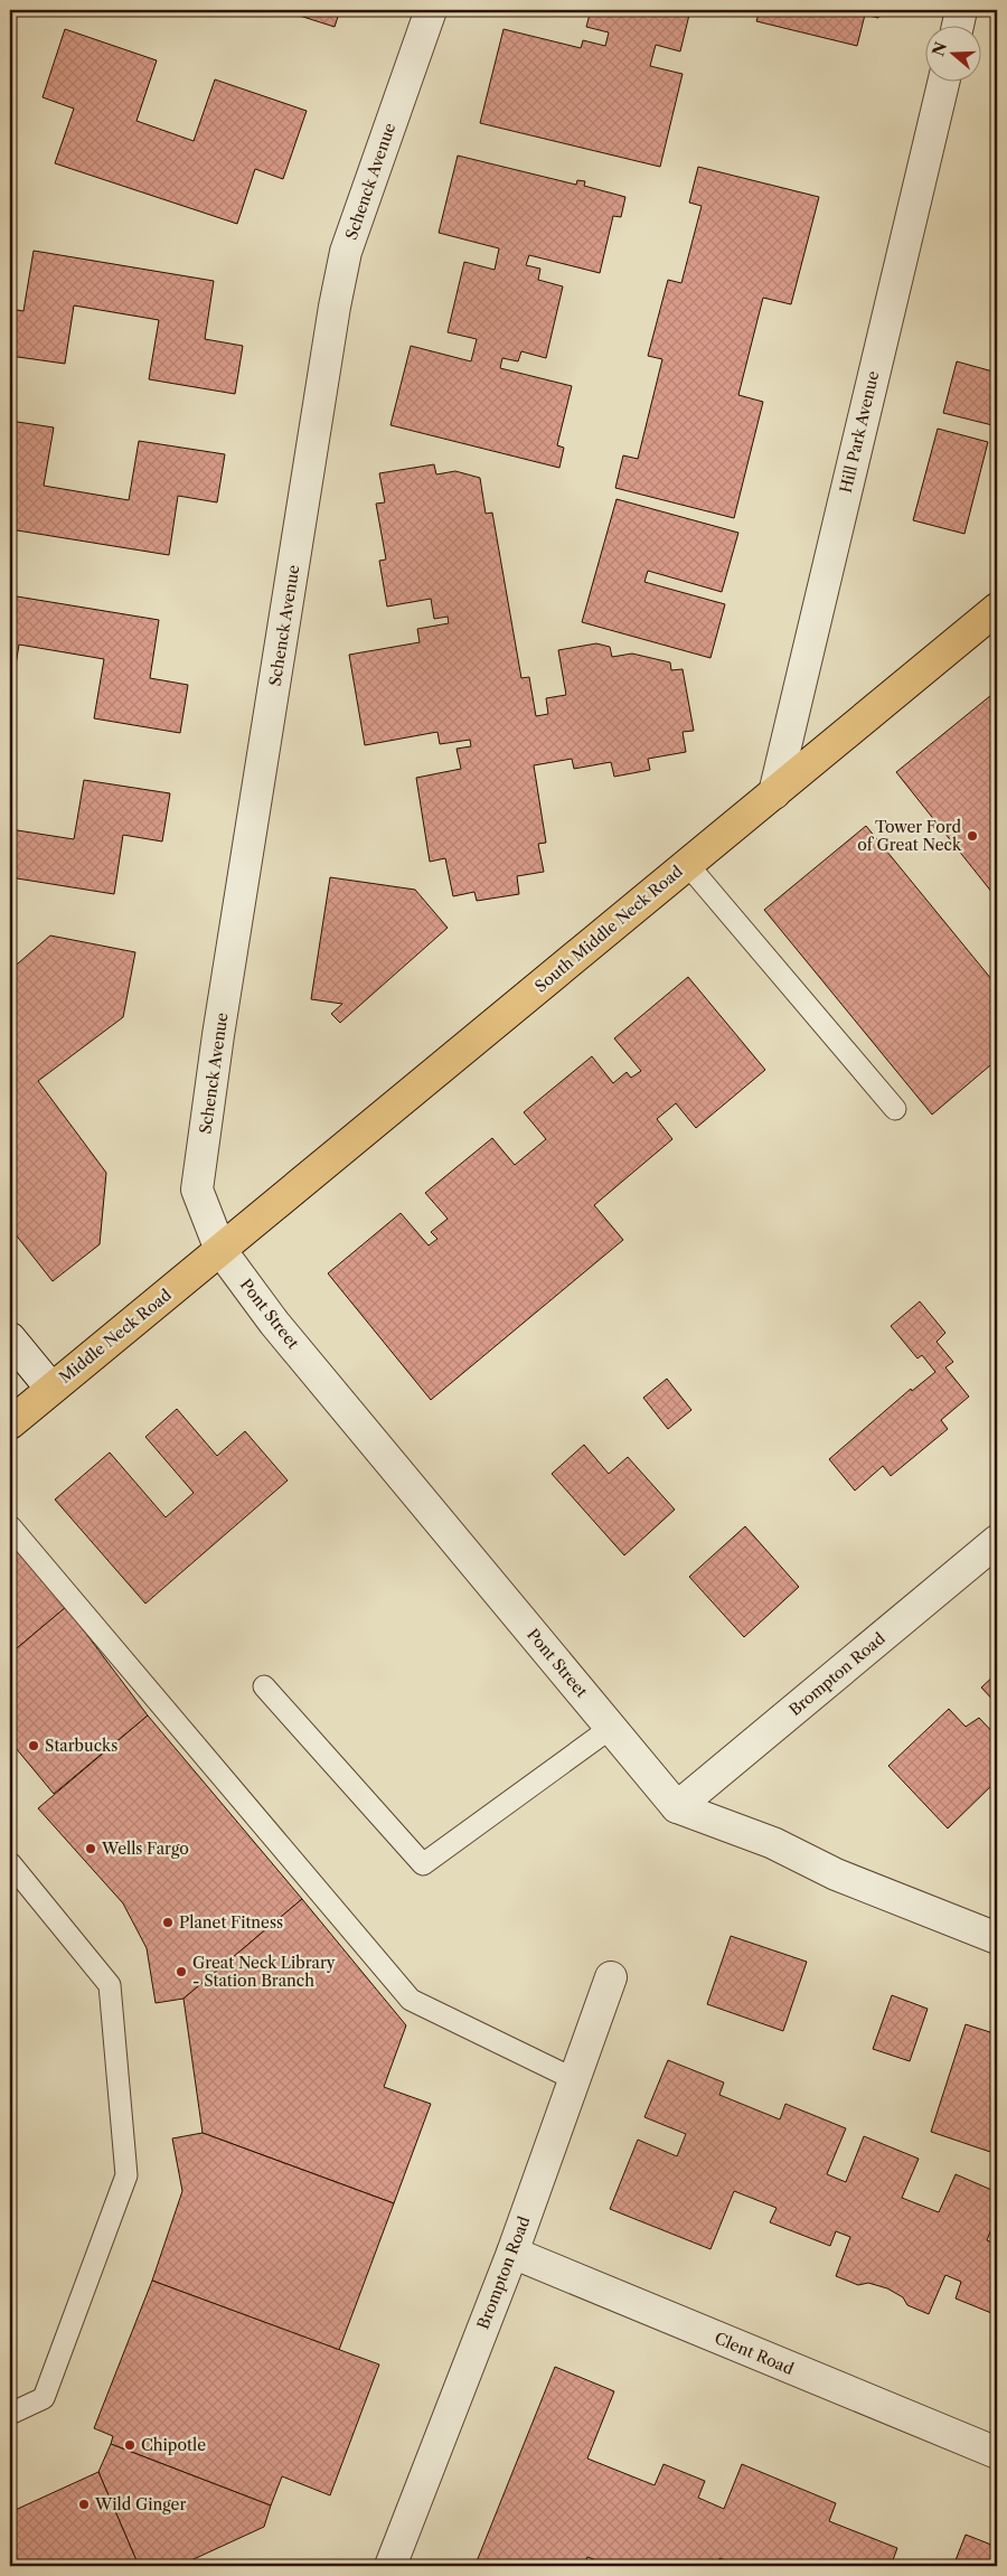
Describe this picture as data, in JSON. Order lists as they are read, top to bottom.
{
  "streets": {
    "main road": ["South Middle Neck Road", "Middle Neck Road"],
    "street": [
      "Schenck Avenue",
      "Hill Park Avenue",
      "Pont Street",
      "Brompton Road",
      "Clent Road"
    ]
  },
  "crossings": [
    ["Schenck Avenue", "South Middle Neck Road"],
    ["Schenck Avenue", "Pont Street"],
    ["Schenck Avenue", "Middle Neck Road"],
    ["Hill Park Avenue", "South Middle Neck Road"],
    ["South Middle Neck Road", "Pont Street"],
    ["South Middle Neck Road", "Middle Neck Road"],
    ["Pont Street", "Middle Neck Road"],
    ["Pont Street", "Brompton Road"],
    ["Brompton Road", "Clent Road"]
  ],
  "places": [
    "Tower Ford of Great Neck",
    "Starbucks",
    "Wells Fargo",
    "Planet Fitness",
    "Great Neck Library - Station Branch",
    "Chipotle",
    "Wild Ginger"
  ],
  "north": "left"
}
